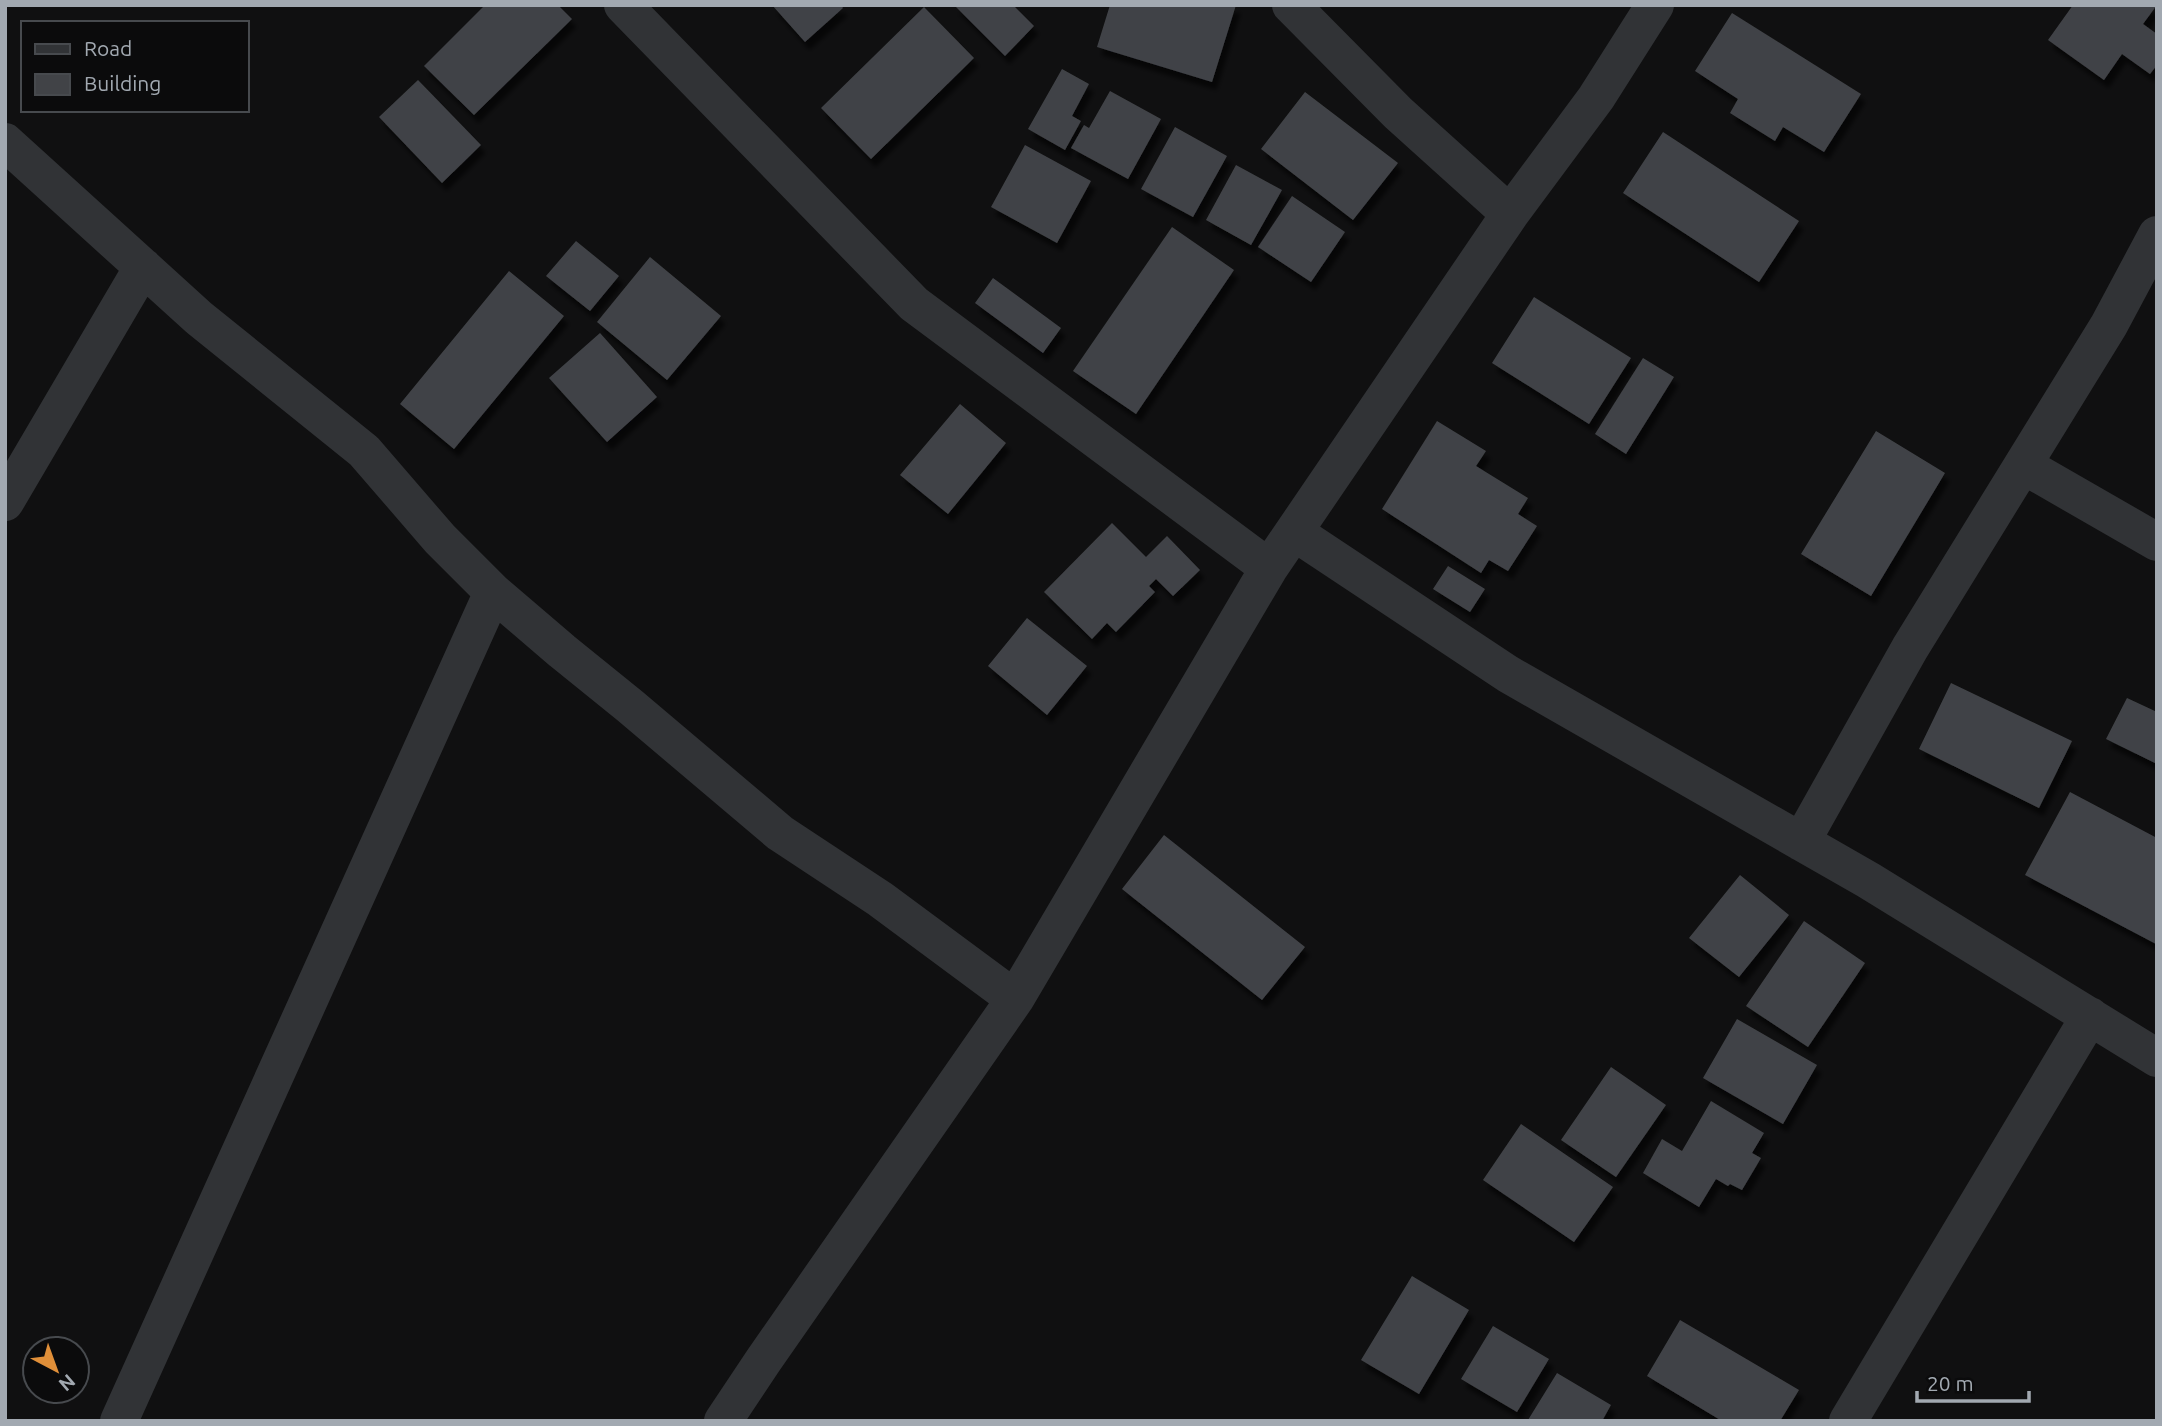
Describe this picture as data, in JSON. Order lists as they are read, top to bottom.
{
  "legend": ["Road", "Building"],
  "scale_bar": "20 m",
  "north": "bottom right"
}
